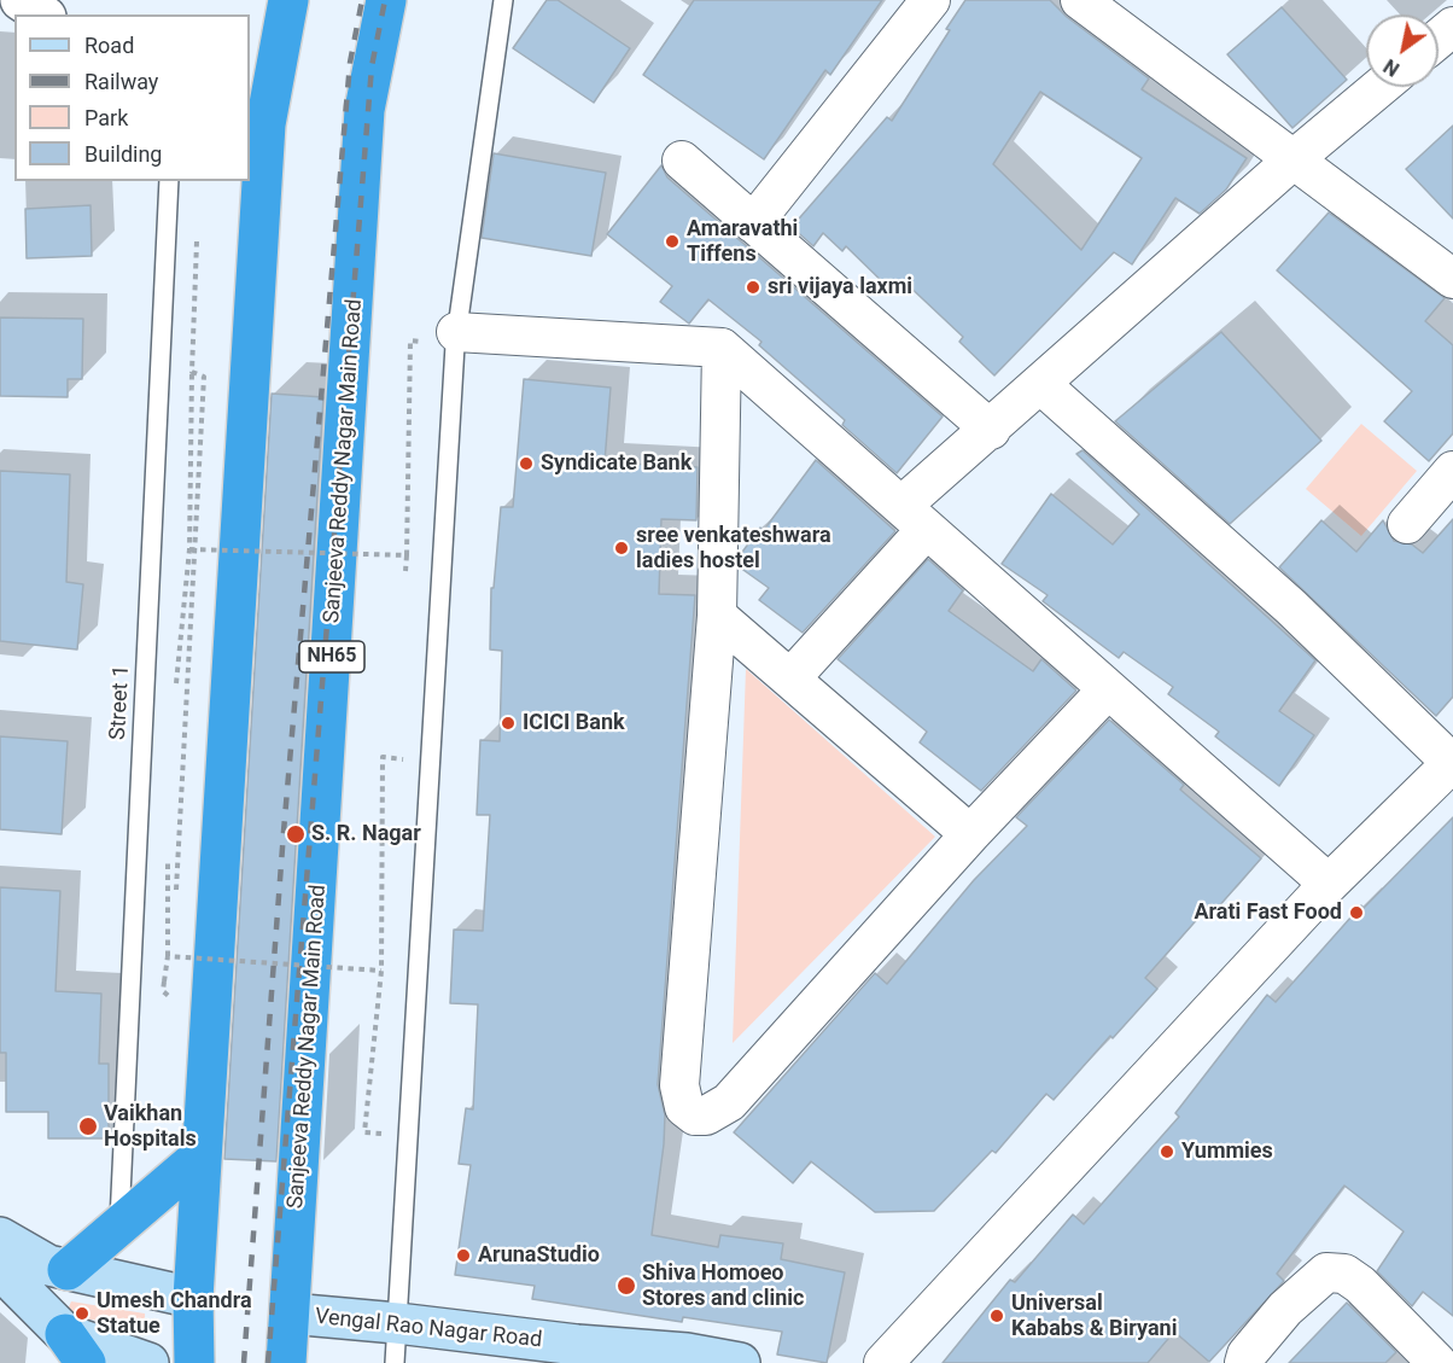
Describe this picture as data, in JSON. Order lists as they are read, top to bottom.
{
  "streets": {
    "highway": ["Sanjeeva Reddy Nagar Main Road", "NH65"],
    "main road": ["Vengal Rao Nagar Road"],
    "lane": ["Street 1"]
  },
  "crossings": [
    ["Sanjeeva Reddy Nagar Main Road", "NH65"],
    ["Sanjeeva Reddy Nagar Main Road", "Vengal Rao Nagar Road"],
    ["NH65", "Vengal Rao Nagar Road"]
  ],
  "places": [
    "Amaravathi Tiffens",
    "sri vijaya laxmi",
    "Syndicate Bank",
    "sree venkateshwara ladies hostel",
    "ICICI Bank",
    "S. R. Nagar",
    "Arati Fast Food",
    "Vaikhan Hospitals",
    "Yummies",
    "ArunaStudio",
    "Shiva Homoeo Stores and clinic",
    "Umesh Chandra Statue",
    "Universal Kababs & Biryani"
  ],
  "legend": [
    "Road",
    "Railway",
    "Park",
    "Building"
  ],
  "north": "bottom left"
}
